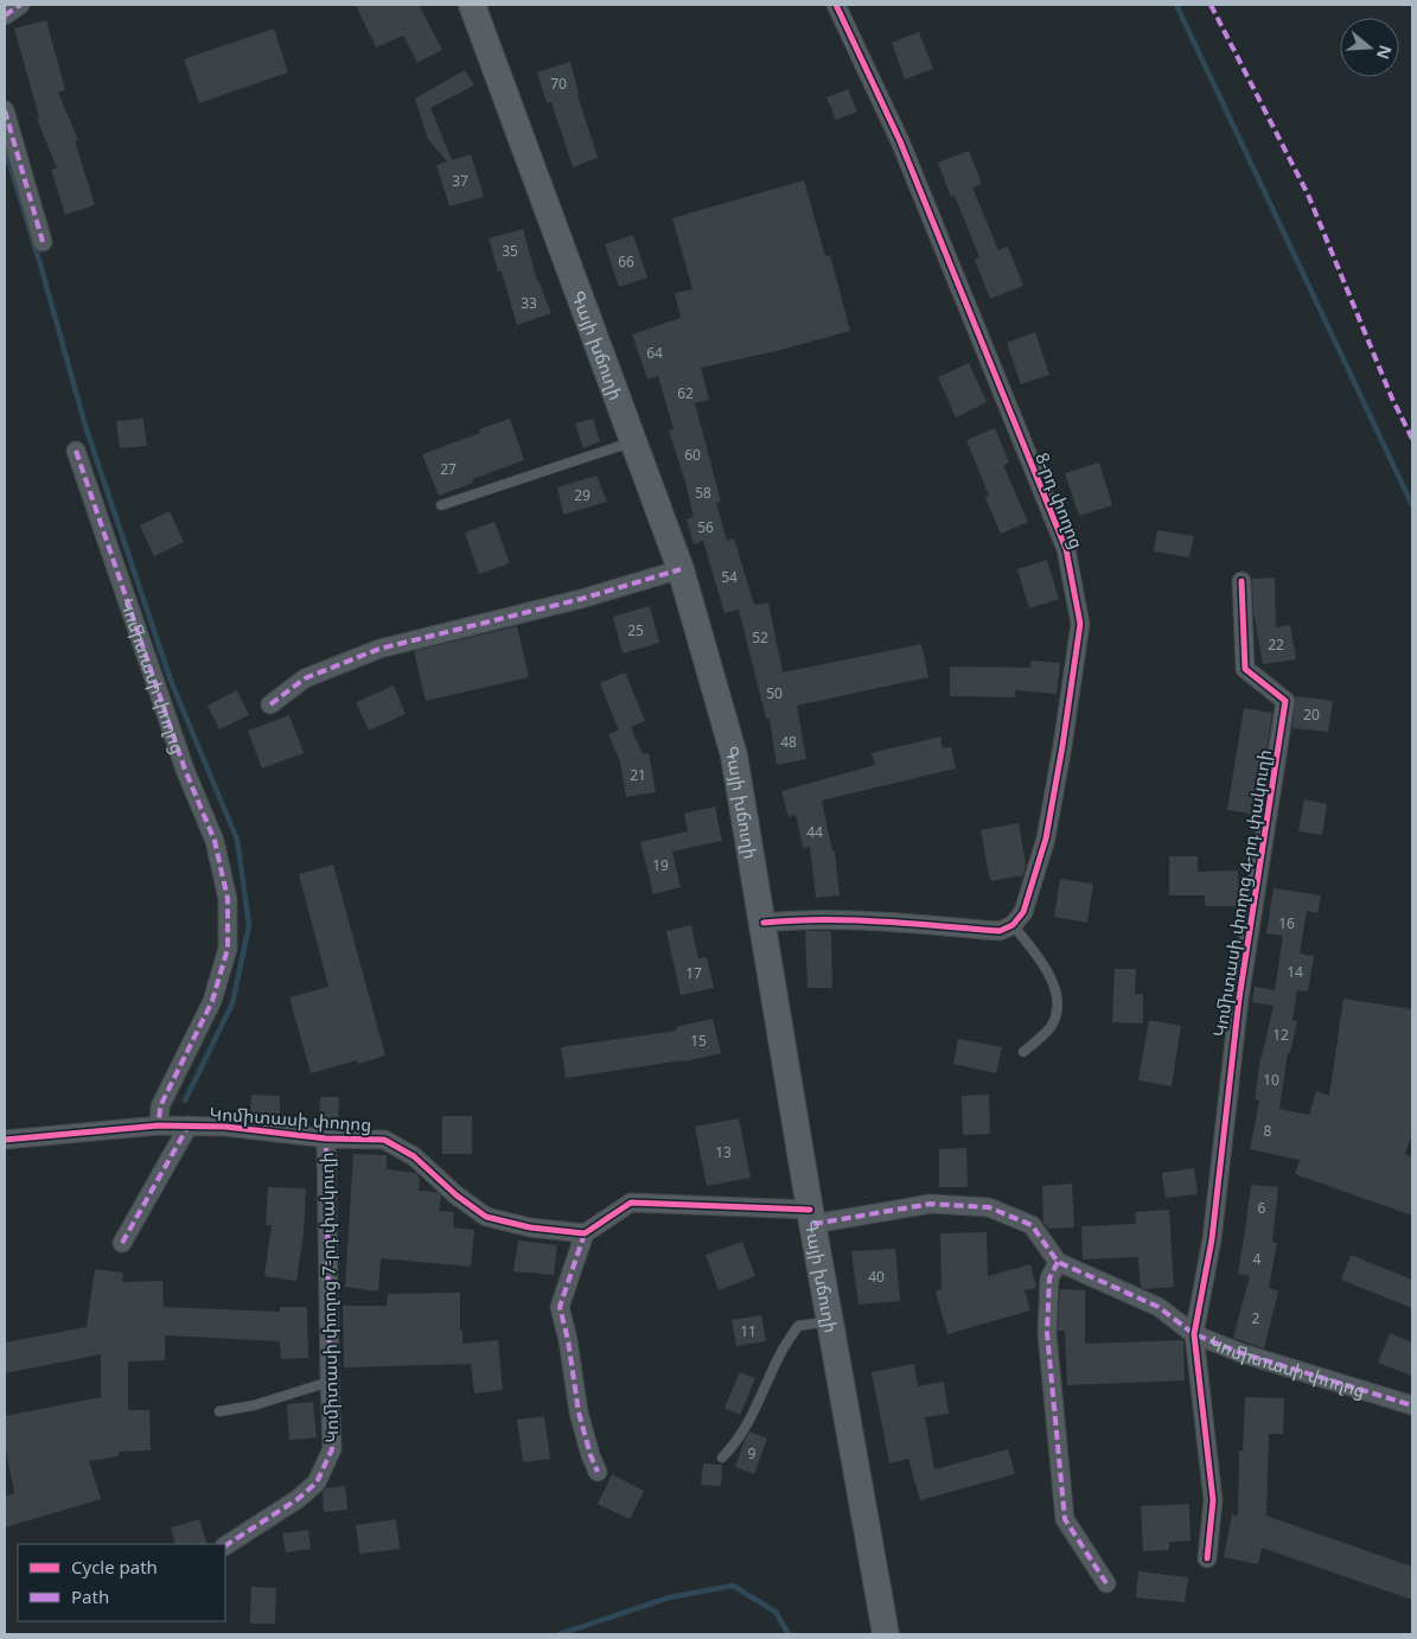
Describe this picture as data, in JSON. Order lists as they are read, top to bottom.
{
  "streets": {
    "main road": ["Գայի խճուղի"],
    "street": [
      "8-րդ փողոց",
      "Կոմիտասի փողոց",
      "Կոմիտասի փողոց 4-րդ փակուղի",
      "Կոմիտասի փողոց 7-րդ փակուղի"
    ]
  },
  "crossings": [
    ["Կոմիտասի փողոց", "Կոմիտասի փողոց 4-րդ փակուղի"],
    ["Կոմիտասի փողոց", "Կոմիտասի փողոց 7-րդ փակուղի"]
  ],
  "house_numbers": [
    "70",
    "37",
    "35",
    "66",
    "33",
    "64",
    "62",
    "60",
    "27",
    "58",
    "29",
    "56",
    "54",
    "25",
    "52",
    "22",
    "50",
    "20",
    "48",
    "21",
    "44",
    "19",
    "16",
    "14",
    "17",
    "12",
    "15",
    "10",
    "8",
    "13",
    "6",
    "4",
    "40",
    "2",
    "11",
    "9"
  ],
  "legend": ["Cycle path", "Path"],
  "north": "right"
}
